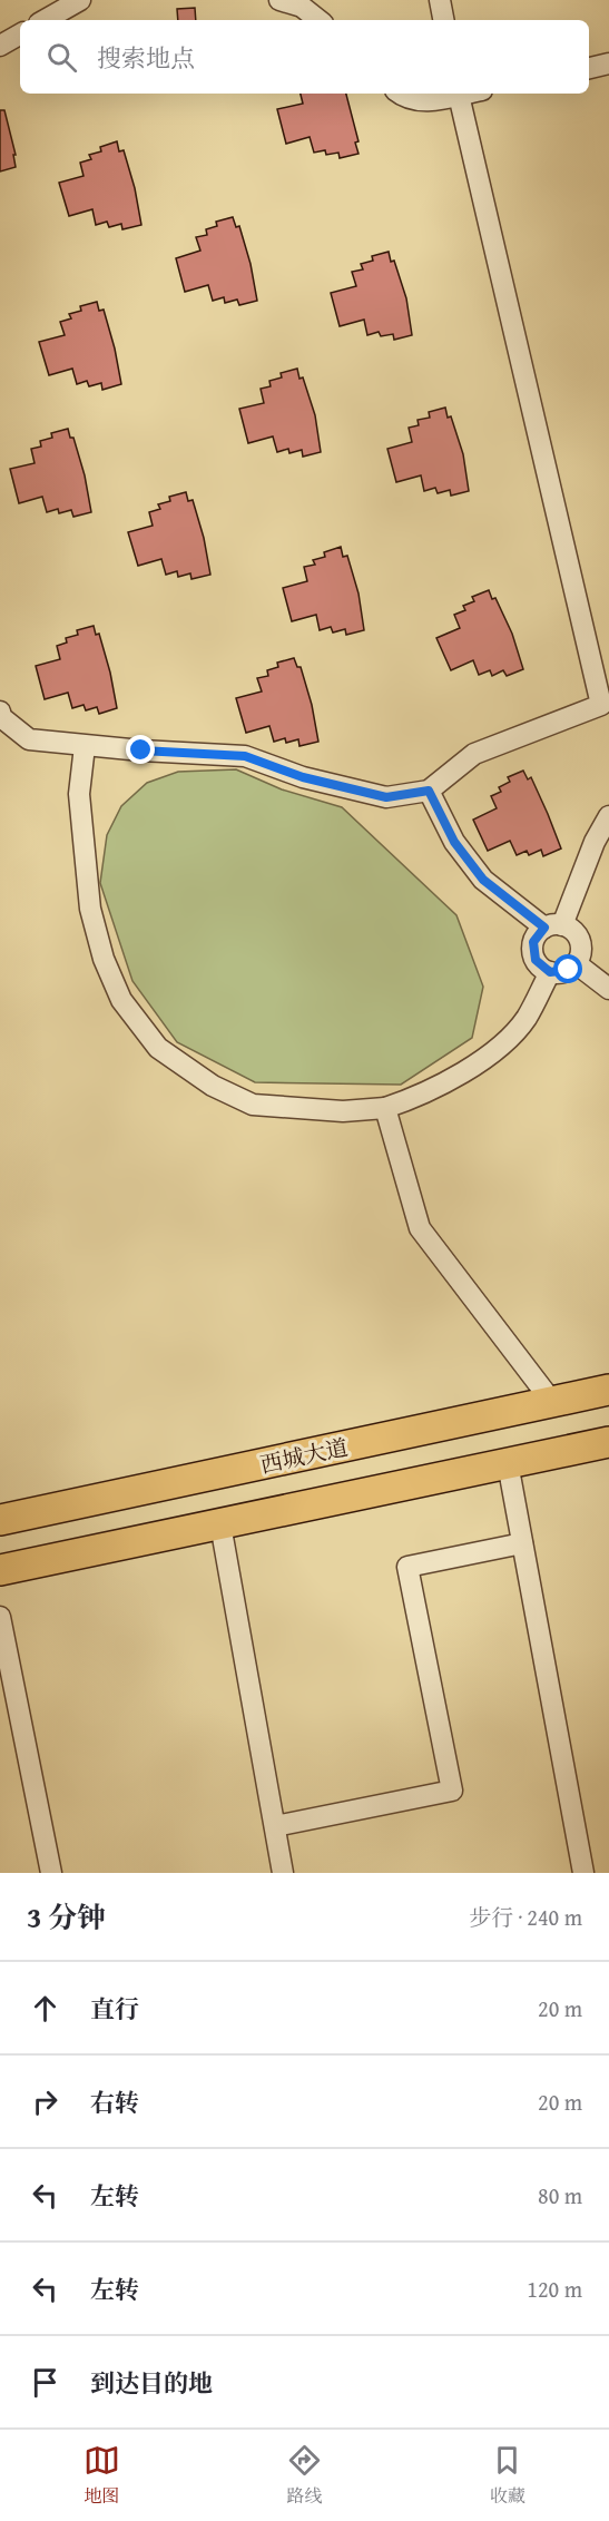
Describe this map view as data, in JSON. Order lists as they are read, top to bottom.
{
  "streets": {
    "highway": ["西城大道"]
  },
  "page": {
    "search": "搜索地点",
    "heading": ["3 分钟", "步行 · 240 m"],
    "list": [
      ["直行", "20 m"],
      ["右转", "20 m"],
      ["左转", "80 m"],
      ["左转", "120 m"],
      "到达目的地"
    ],
    "nav": ["地图", "路线", "收藏"]
  }
}
